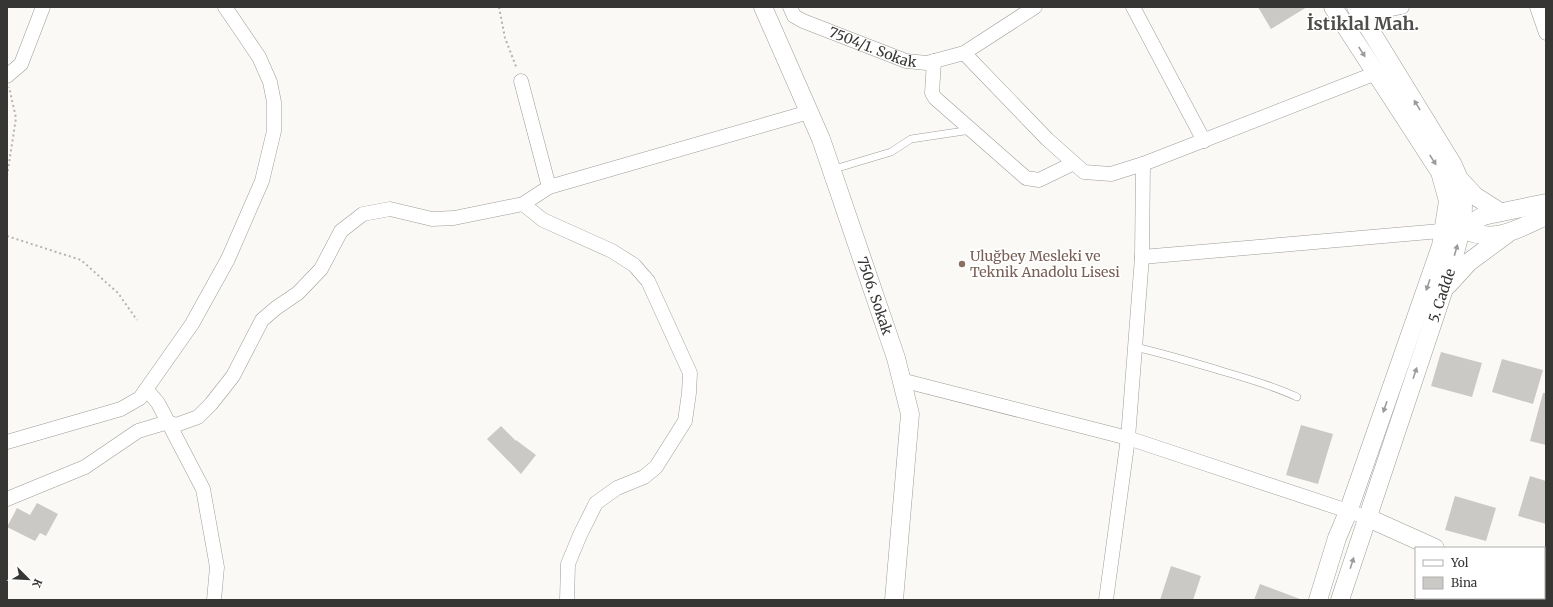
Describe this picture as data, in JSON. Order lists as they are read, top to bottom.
{
  "streets": {
    "street": ["7504/1. Sokak", "7506. Sokak", "5. Cadde"]
  },
  "districts": ["İstiklal Mah."],
  "places": ["Uluğbey Mesleki ve Teknik Anadolu Lisesi"],
  "legend": ["Yol", "Bina"],
  "north": "bottom right"
}
